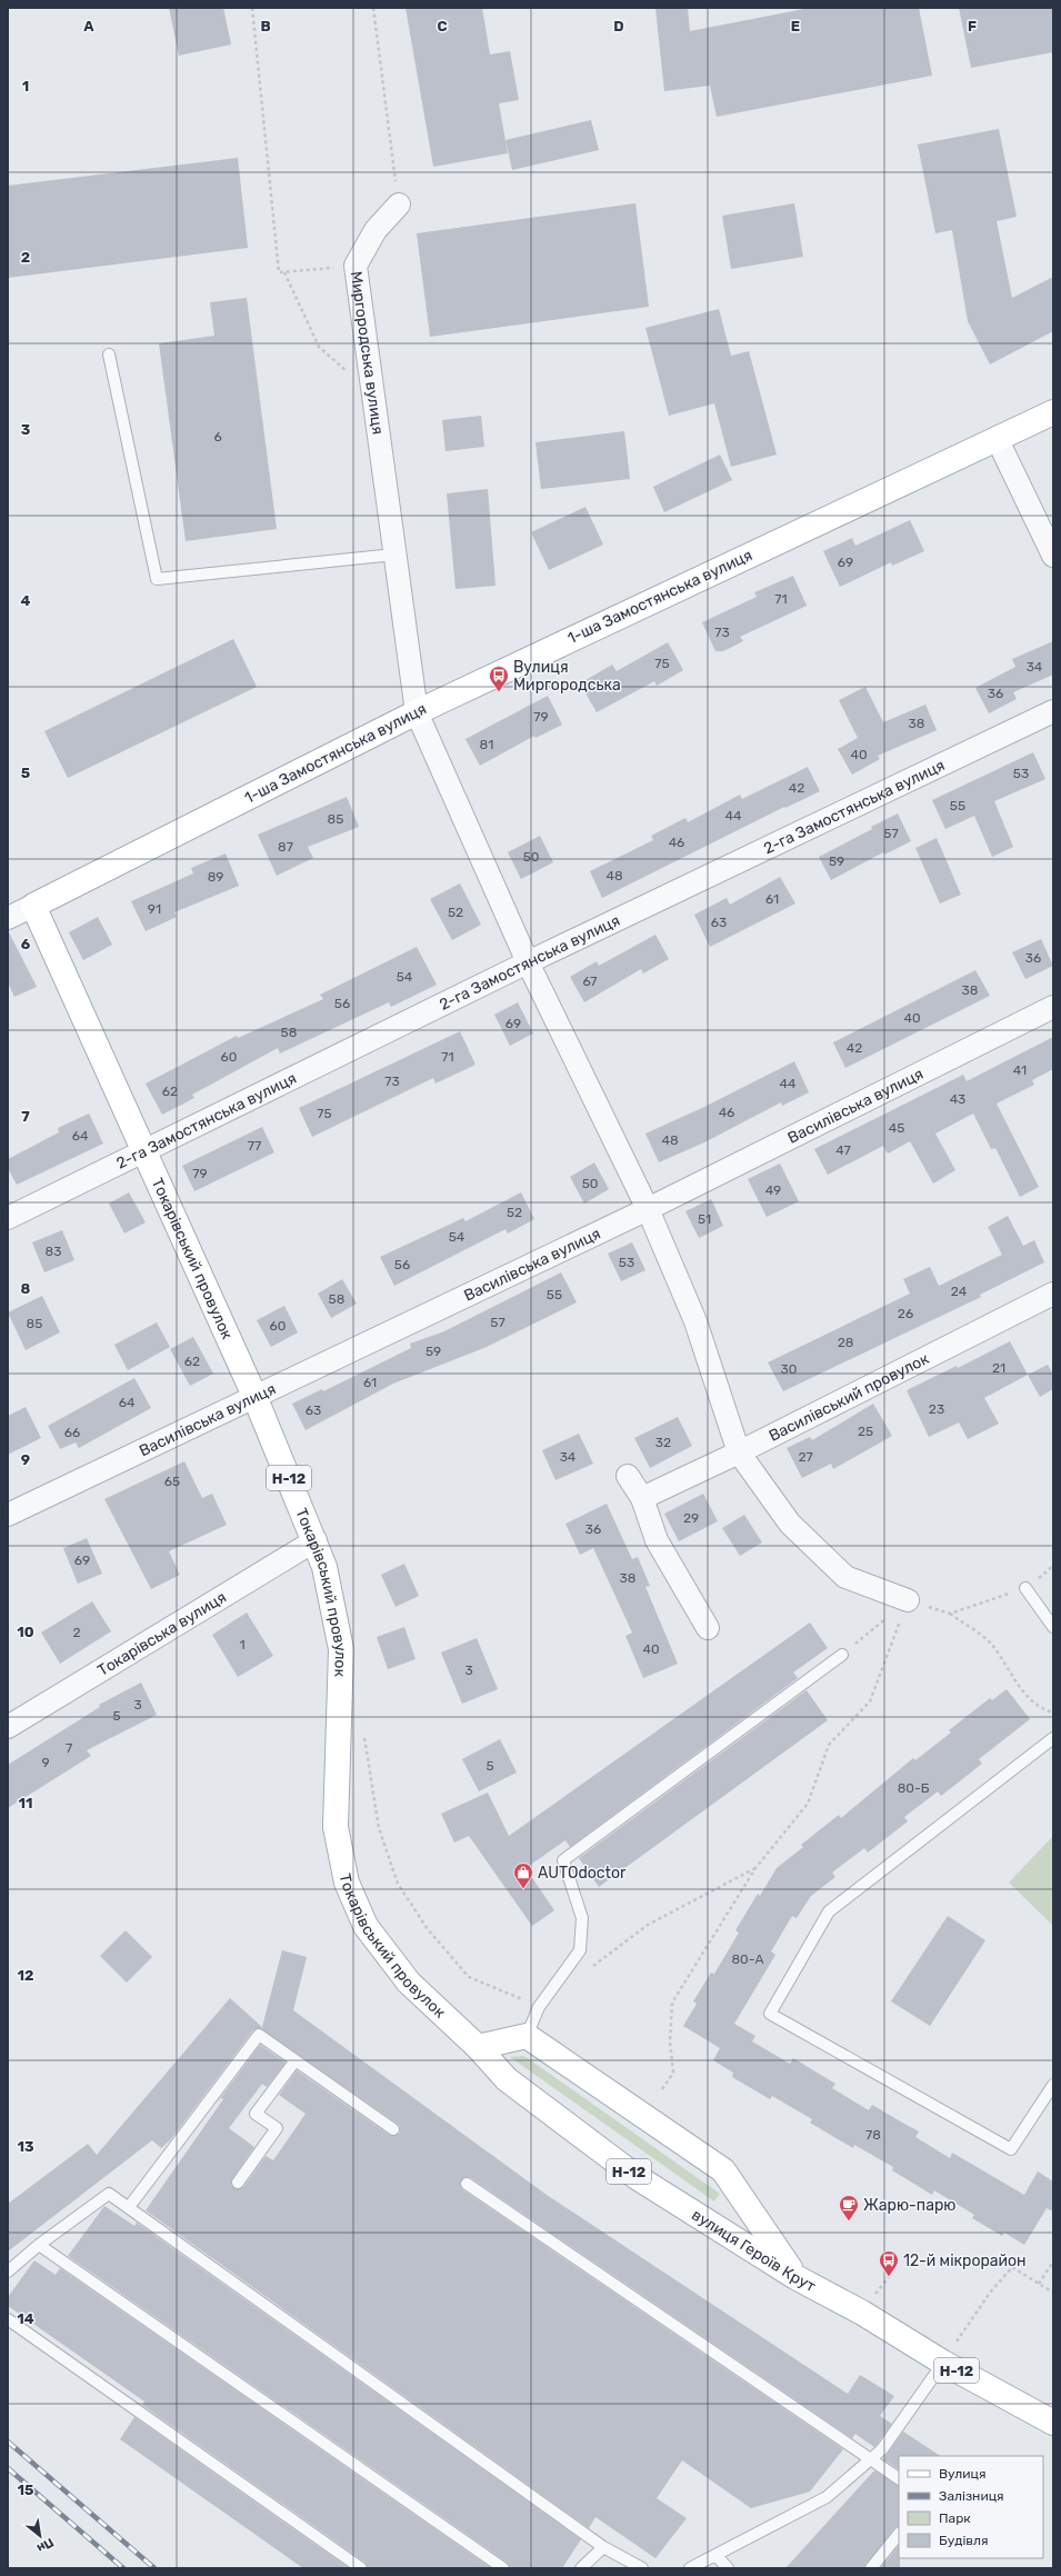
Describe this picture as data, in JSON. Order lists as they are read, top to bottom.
{
  "streets": {
    "main road": [
      "1-ша Замостянська вулиця",
      "Токарівський провулок",
      "Н-12",
      "вулиця Героїв Крут"
    ],
    "street": [
      "Миргородська вулиця",
      "2-га Замостянська вулиця",
      "Василівська вулиця",
      "Василівський провулок",
      "Токарівська вулиця"
    ]
  },
  "crossings": [
    ["Миргородська вулиця", "1-ша Замостянська вулиця"],
    ["Миргородська вулиця", "2-га Замостянська вулиця"],
    ["Миргородська вулиця", "Василівська вулиця"],
    ["Миргородська вулиця", "Василівський провулок"],
    ["1-ша Замостянська вулиця", "Токарівський провулок"],
    ["2-га Замостянська вулиця", "Токарівський провулок"],
    ["Василівська вулиця", "Токарівський провулок"],
    ["Токарівський провулок", "Токарівська вулиця"],
    ["Токарівський провулок", "вулиця Героїв Крут"]
  ],
  "places": {
    "bus stop": ["Вулиця Миргородська", "12-й мікрорайон"],
    "shop": ["AUTOdoctor"],
    "cafe": ["Жарю-парю"]
  },
  "house_numbers": [
    "6",
    "69",
    "71",
    "73",
    "75",
    "34",
    "36",
    "79",
    "38",
    "81",
    "40",
    "53",
    "42",
    "55",
    "44",
    "85",
    "57",
    "46",
    "87",
    "50",
    "59",
    "48",
    "89",
    "61",
    "91",
    "52",
    "63",
    "36",
    "54",
    "67",
    "38",
    "56",
    "40",
    "69",
    "58",
    "42",
    "60",
    "71",
    "41",
    "73",
    "44",
    "62",
    "43",
    "46",
    "75",
    "45",
    "64",
    "48",
    "77",
    "47",
    "79",
    "50",
    "49",
    "52",
    "51",
    "54",
    "83",
    "53",
    "56",
    "24",
    "55",
    "58",
    "26",
    "57",
    "85",
    "60",
    "28",
    "59",
    "62",
    "21",
    "30",
    "61",
    "64",
    "23",
    "63",
    "25",
    "66",
    "32",
    "34",
    "27",
    "65",
    "29",
    "36",
    "69",
    "38",
    "2",
    "1",
    "40",
    "3",
    "3",
    "5",
    "7",
    "9",
    "5",
    "80-Б",
    "80-А",
    "78"
  ],
  "legend": [
    "Вулиця",
    "Залізниця",
    "Парк",
    "Будівля"
  ],
  "north": "bottom right",
  "grid": {
    "columns": [
      "A",
      "B",
      "C",
      "D",
      "E",
      "F"
    ],
    "rows": [
      "1",
      "2",
      "3",
      "4",
      "5",
      "6",
      "7",
      "8",
      "9",
      "10",
      "11",
      "12",
      "13",
      "14",
      "15"
    ]
  }
}
